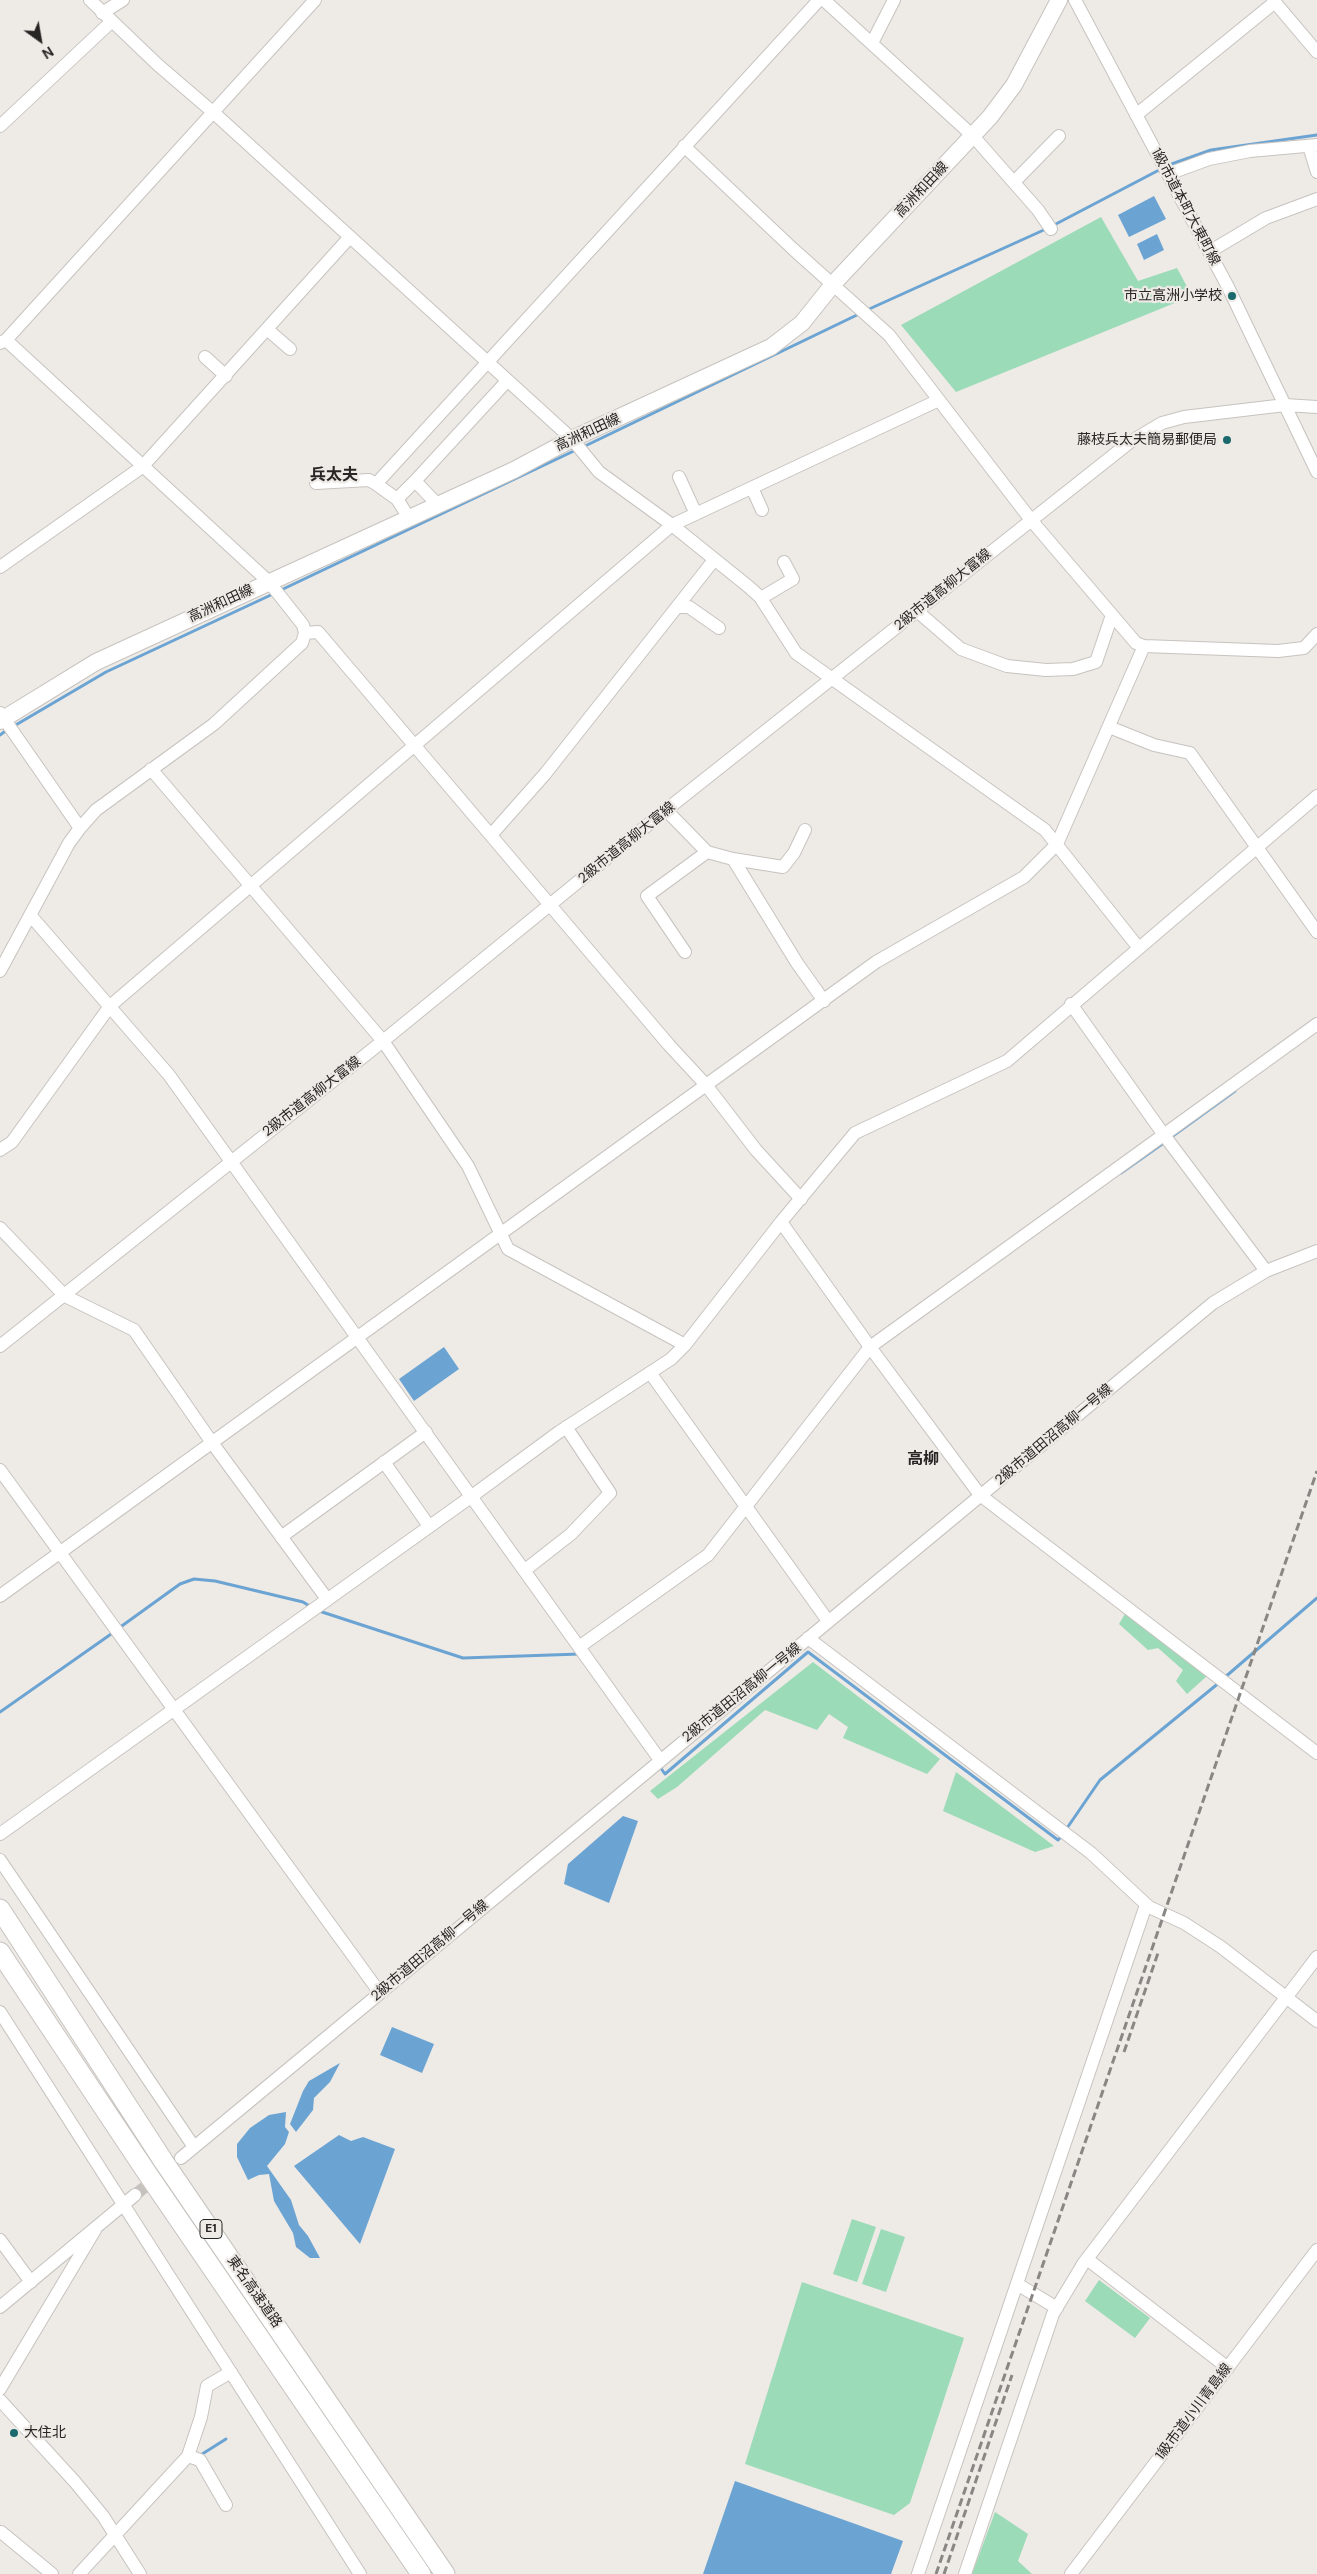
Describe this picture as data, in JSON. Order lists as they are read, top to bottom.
{
  "streets": {
    "highway": ["E1", "東名高速道路"],
    "main road": ["高洲和田線"],
    "street": [
      "1級市道本町大東町線",
      "2級市道高柳大富線",
      "2級市道田沼高柳一号線",
      "1級市道小川青島線"
    ]
  },
  "crossings": [
    ["1級市道本町大東町線", "2級市道高柳大富線"]
  ],
  "districts": ["兵太夫", "高柳"],
  "places": ["市立高洲小学校", "藤枝兵太夫簡易郵便局", "大住北"],
  "north": "bottom right"
}
